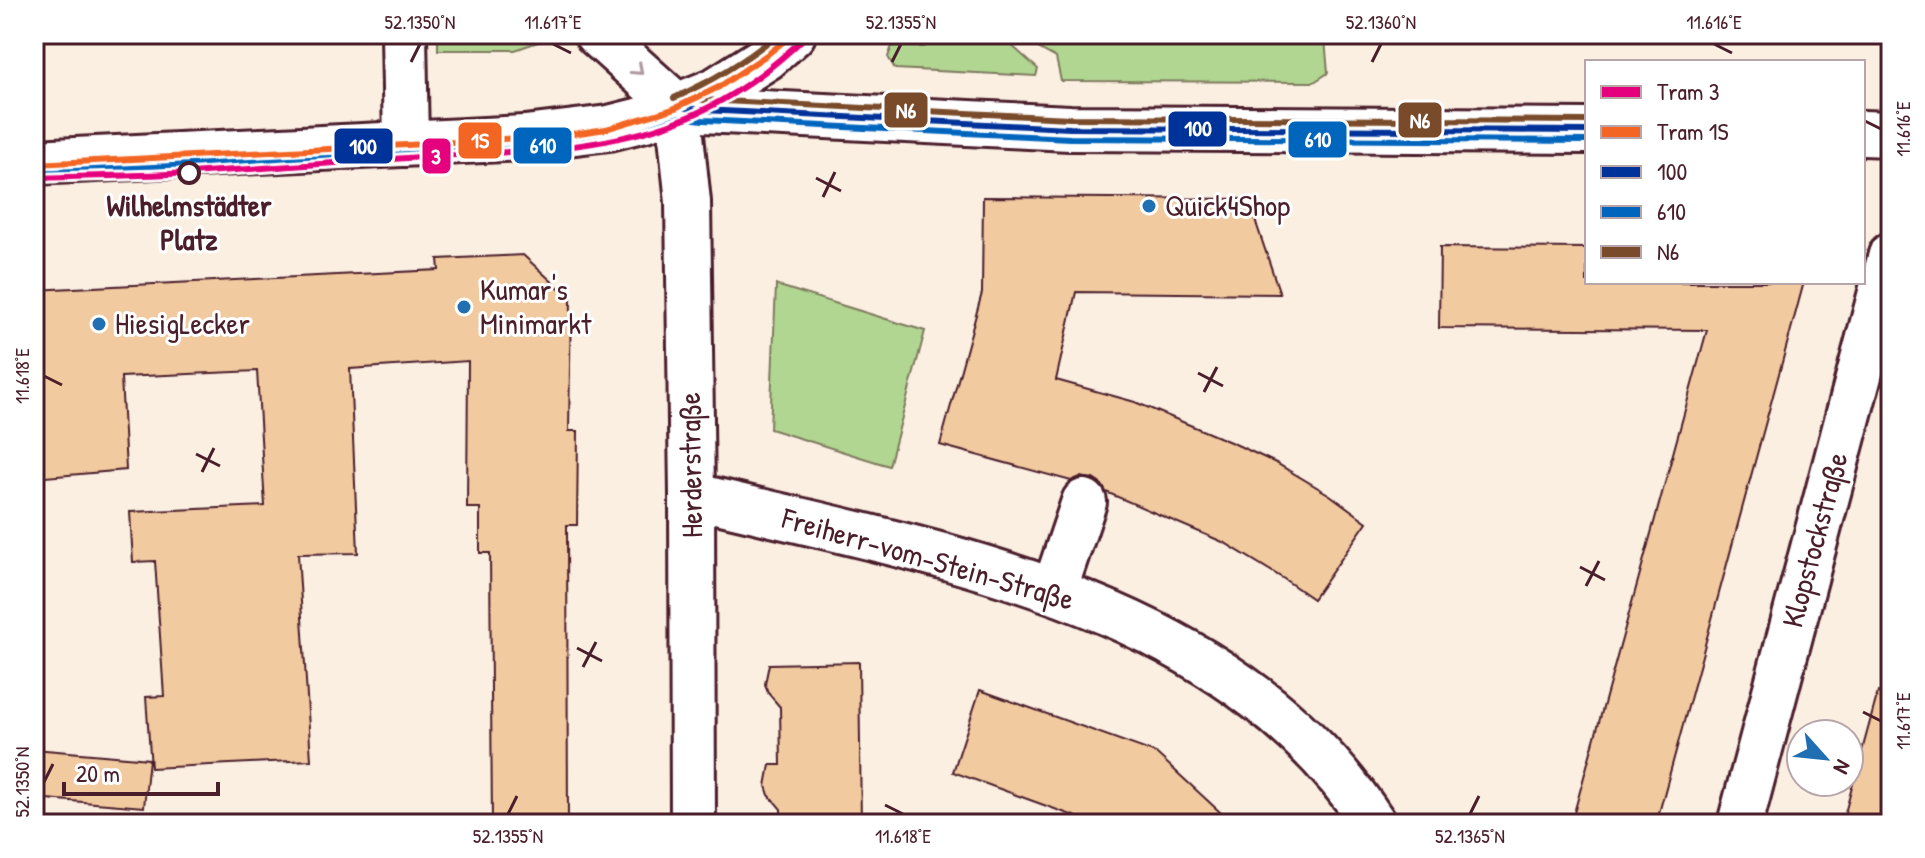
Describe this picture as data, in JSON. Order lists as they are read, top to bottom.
{
  "streets": {
    "street": ["Herderstraße", "Klopstockstraße", "Freiherr-vom-Stein-Straße"]
  },
  "crossings": [
    ["Herderstraße", "Freiherr-vom-Stein-Straße"]
  ],
  "places": [
    "Wilhelmstädter Platz",
    "Quick4Shop",
    "Kumar's Minimarkt",
    "HiesigLecker"
  ],
  "lines": [
    "tram line 3",
    "transit line N6",
    "tram line 1S",
    "transit line 100",
    "transit line 610"
  ],
  "legend": [
    "Tram 3",
    "Tram 1S",
    "100",
    "610",
    "N6"
  ],
  "scale_bar": "20 m",
  "north": "bottom right",
  "coordinates": [
    "52.1350°N",
    "11.617°E",
    "52.1355°N",
    "52.1360°N",
    "11.616°E",
    "11.618°E",
    "52.1365°N"
  ]
}
